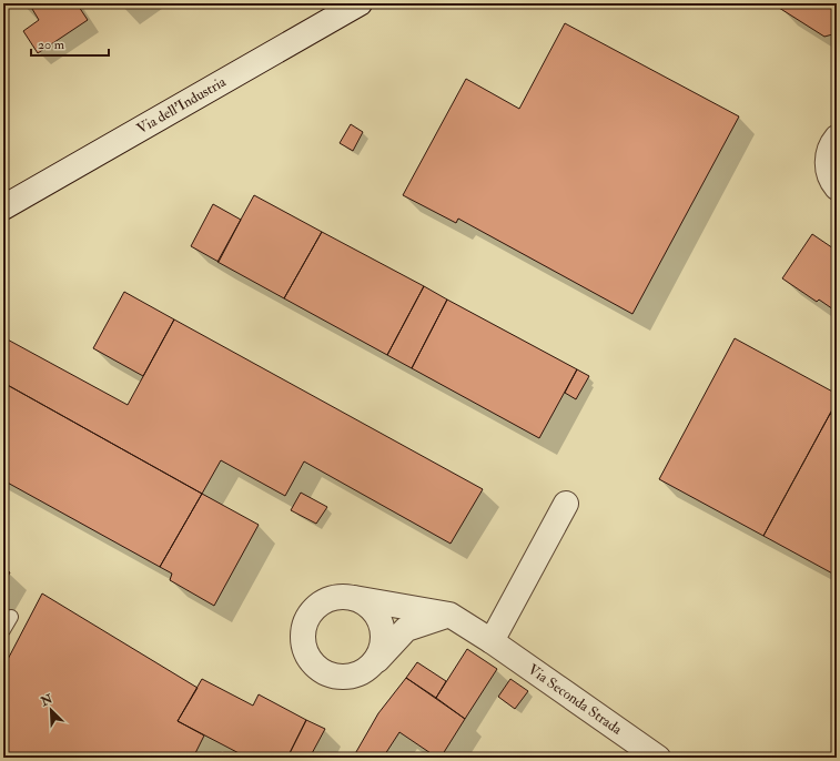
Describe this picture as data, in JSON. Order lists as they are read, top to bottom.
{
  "streets": {
    "street": ["Via dell'Industria", "Via Seconda Strada"]
  },
  "scale_bar": "20 m",
  "north": "top left"
}
